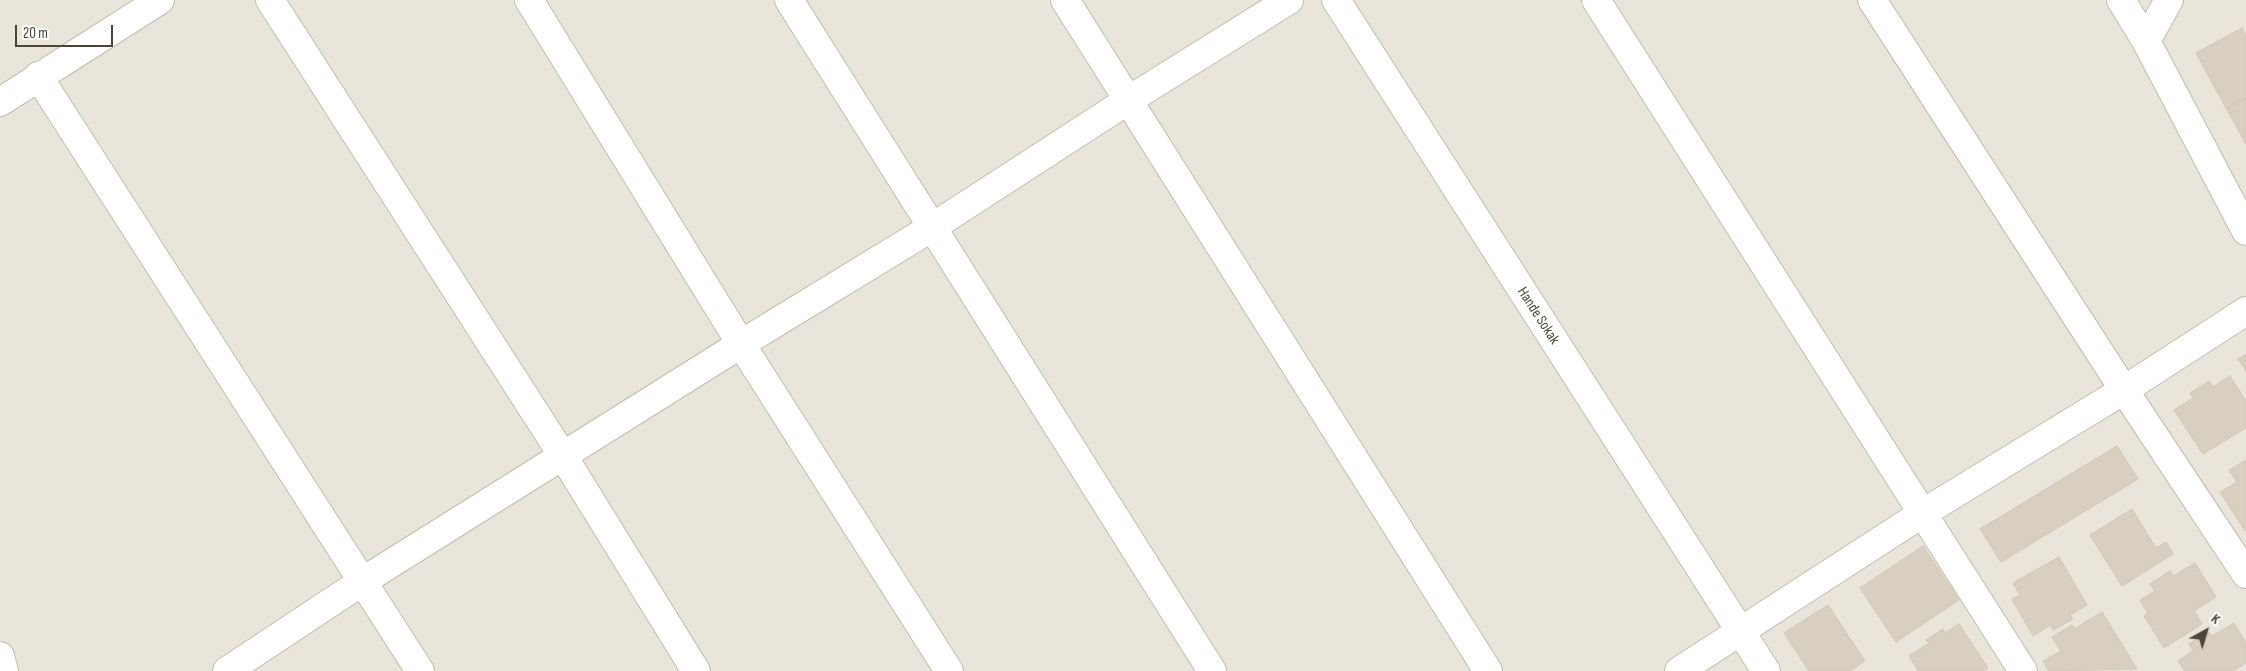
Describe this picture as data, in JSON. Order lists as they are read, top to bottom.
{
  "streets": {
    "street": ["Hande Sokak"]
  },
  "scale_bar": "20 m",
  "north": "top right"
}
